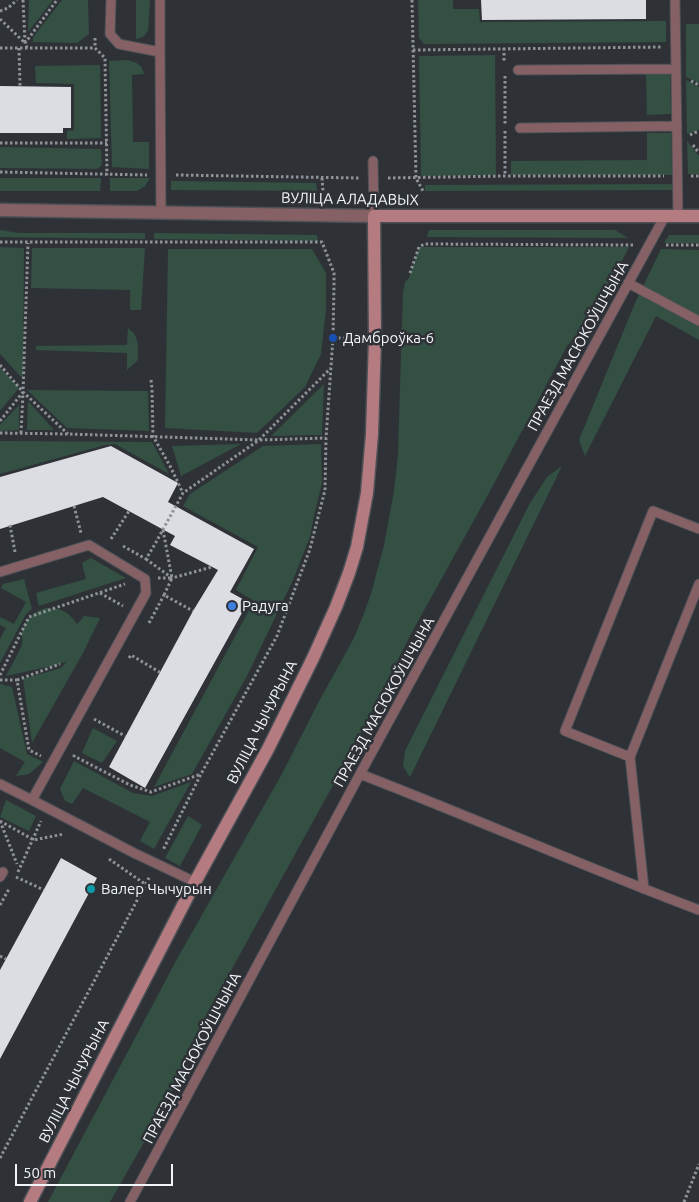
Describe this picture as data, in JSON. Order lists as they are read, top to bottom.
{
  "streets": {
    "main road": ["ВУЛІЦА АЛАДАВЫХ", "ВУЛІЦА ЧЫЧУРЫНА"],
    "lane": ["ПРАЕЗД МАСЮКОЎШЧЫНА"]
  },
  "crossings": [
    ["ВУЛІЦА АЛАДАВЫХ", "ПРАЕЗД МАСЮКОЎШЧЫНА"],
    ["ВУЛІЦА АЛАДАВЫХ", "ВУЛІЦА ЧЫЧУРЫНА"]
  ],
  "places": ["Дамброўка-6", "Радуга", "Валер Чычурын"],
  "scale_bar": "50 m"
}
